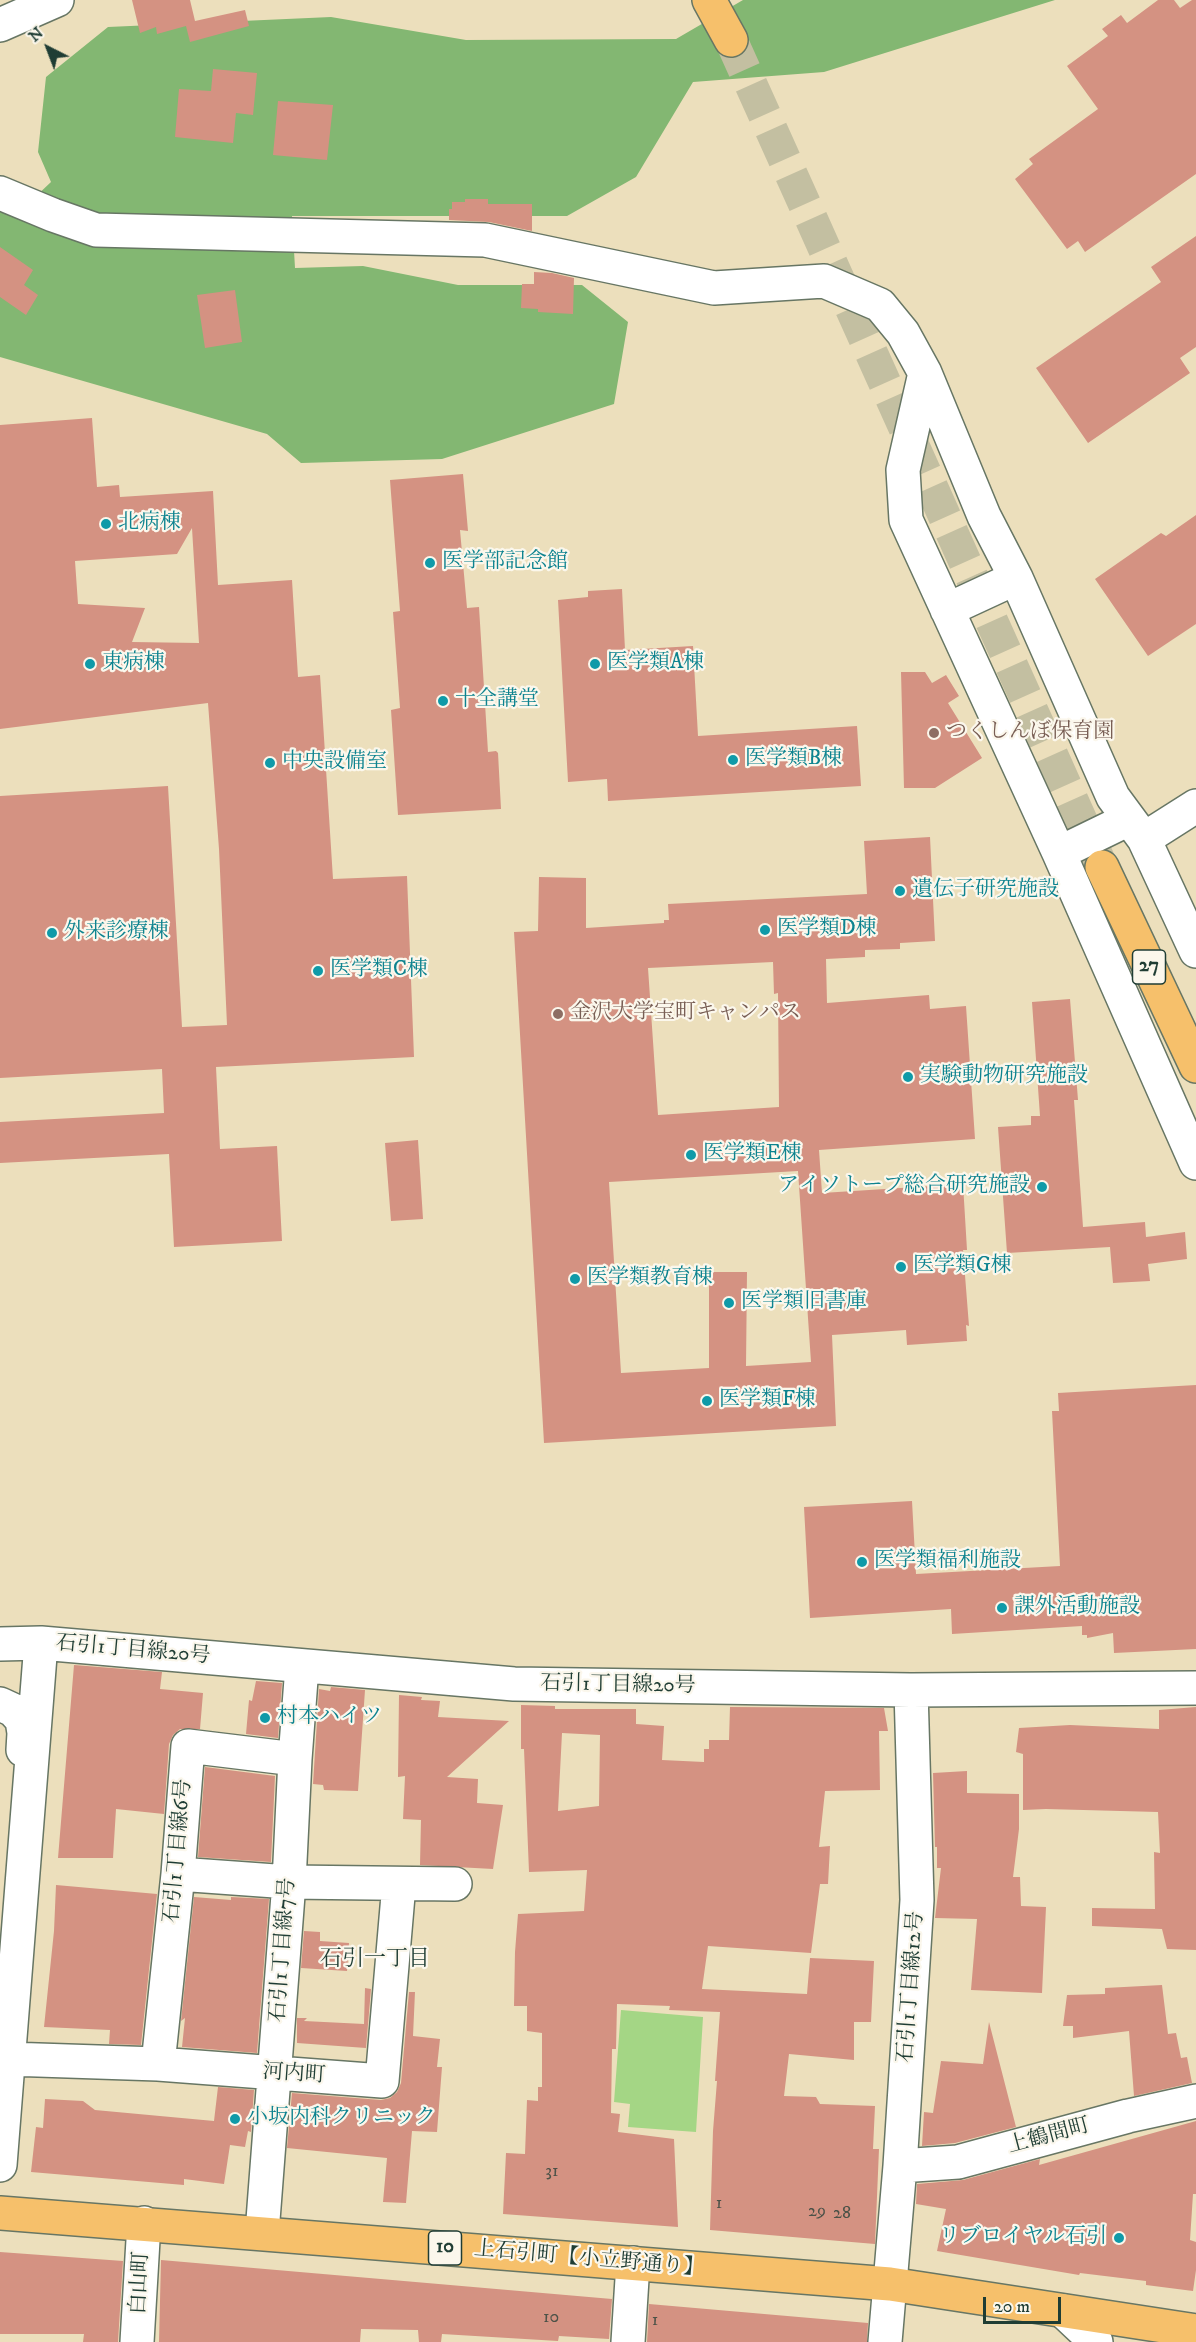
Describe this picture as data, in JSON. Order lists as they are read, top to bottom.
{
  "streets": {
    "main road": ["27", "10", "上石引町【小立野通り】"],
    "street": [
      "石引1丁目線20号",
      "石引1丁目線6号",
      "石引1丁目線7号",
      "石引1丁目線12号",
      "河内町",
      "上鶴間町",
      "白山町"
    ]
  },
  "crossings": [
    ["石引1丁目線20号", "石引1丁目線7号"],
    ["石引1丁目線20号", "石引1丁目線12号"],
    ["石引1丁目線20号", "河内町"],
    ["石引1丁目線6号", "石引1丁目線7号"],
    ["石引1丁目線6号", "河内町"],
    ["石引1丁目線7号", "河内町"],
    ["石引1丁目線7号", "上石引町【小立野通り】"],
    ["石引1丁目線12号", "上鶴間町"],
    ["石引1丁目線12号", "10"],
    ["石引1丁目線12号", "上石引町【小立野通り】"],
    ["10", "上石引町【小立野通り】"],
    ["上石引町【小立野通り】", "白山町"]
  ],
  "districts": ["石引一丁目"],
  "places": [
    "北病棟",
    "医学部記念館",
    "東病棟",
    "医学類A棟",
    "十全講堂",
    "つくしんぼ保育園",
    "医学類B棟",
    "中央設備室",
    "遺伝子研究施設",
    "医学類D棟",
    "外来診療棟",
    "医学類C棟",
    "金沢大学宝町キャンパス",
    "実験動物研究施設",
    "医学類E棟",
    "アイソトープ総合研究施設",
    "医学類G棟",
    "医学類教育棟",
    "医学類旧書庫",
    "医学類F棟",
    "医学類福利施設",
    "課外活動施設",
    "村本ハイツ",
    "小坂内科クリニック",
    "リブロイヤル石引"
  ],
  "house_numbers": [
    "31",
    "1",
    "29",
    "28",
    "10",
    "1"
  ],
  "scale_bar": "20 m",
  "north": "top left"
}
